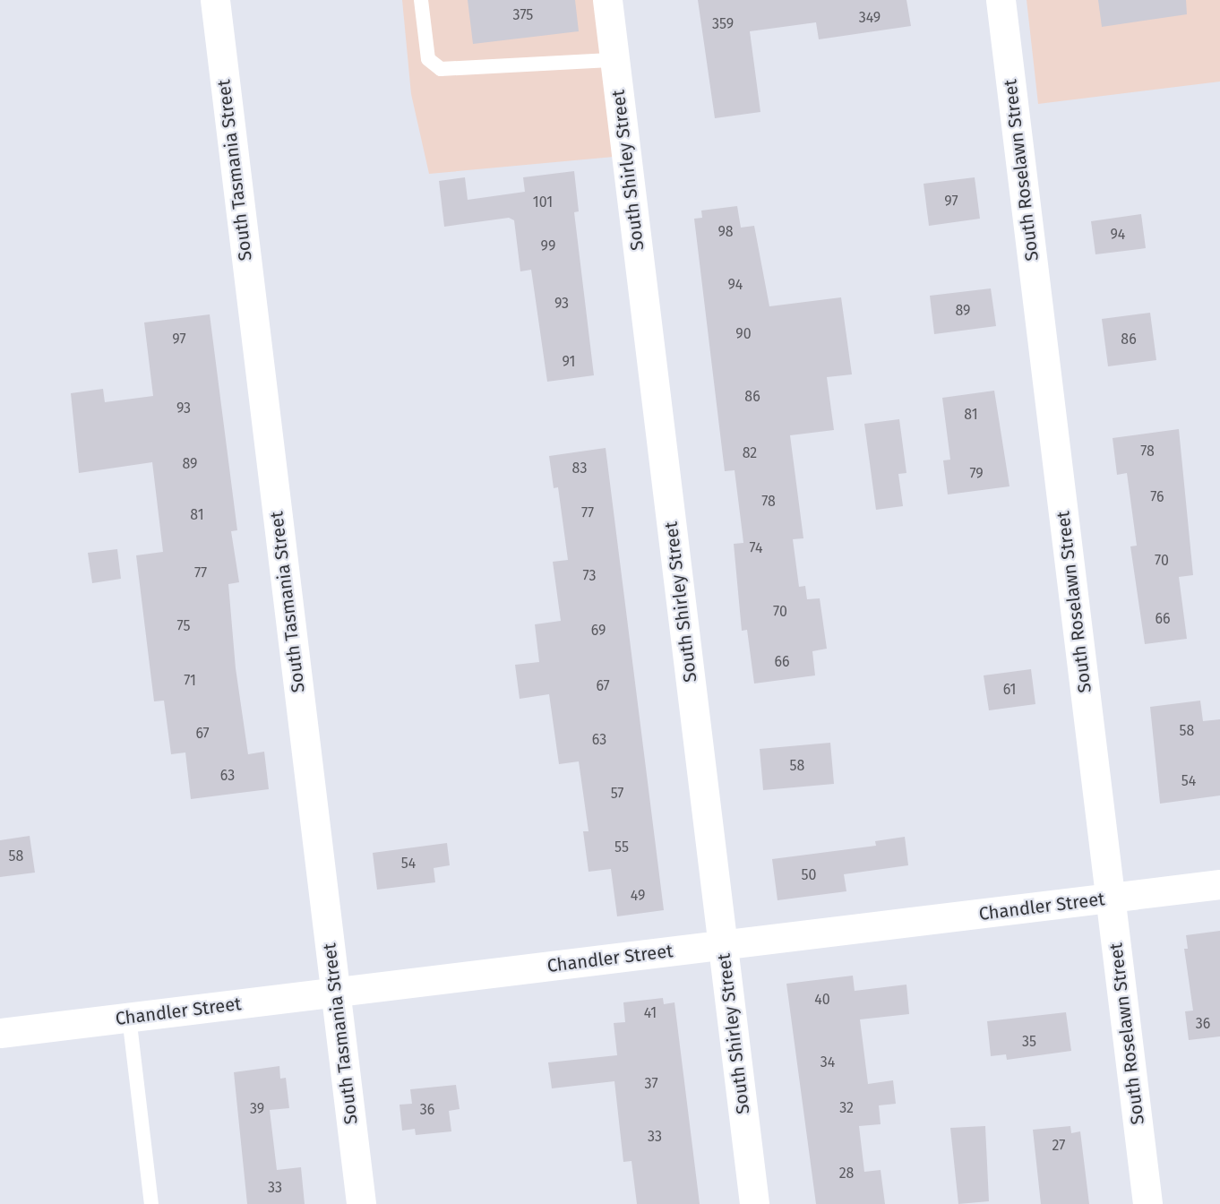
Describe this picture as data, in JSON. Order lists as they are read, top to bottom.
{
  "streets": {
    "street": [
      "South Tasmania Street",
      "South Shirley Street",
      "South Roselawn Street",
      "Chandler Street"
    ]
  },
  "crossings": [
    ["South Tasmania Street", "Chandler Street"],
    ["South Shirley Street", "Chandler Street"],
    ["South Roselawn Street", "Chandler Street"]
  ],
  "house_numbers": [
    "375",
    "349",
    "359",
    "97",
    "101",
    "98",
    "94",
    "99",
    "94",
    "93",
    "89",
    "90",
    "97",
    "86",
    "91",
    "86",
    "93",
    "81",
    "78",
    "82",
    "89",
    "83",
    "79",
    "76",
    "78",
    "77",
    "81",
    "74",
    "70",
    "77",
    "73",
    "70",
    "66",
    "75",
    "69",
    "66",
    "71",
    "67",
    "61",
    "58",
    "67",
    "63",
    "58",
    "63",
    "54",
    "57",
    "55",
    "58",
    "54",
    "50",
    "49",
    "40",
    "41",
    "36",
    "35",
    "34",
    "37",
    "32",
    "39",
    "36",
    "33",
    "27",
    "28",
    "33"
  ]
}
